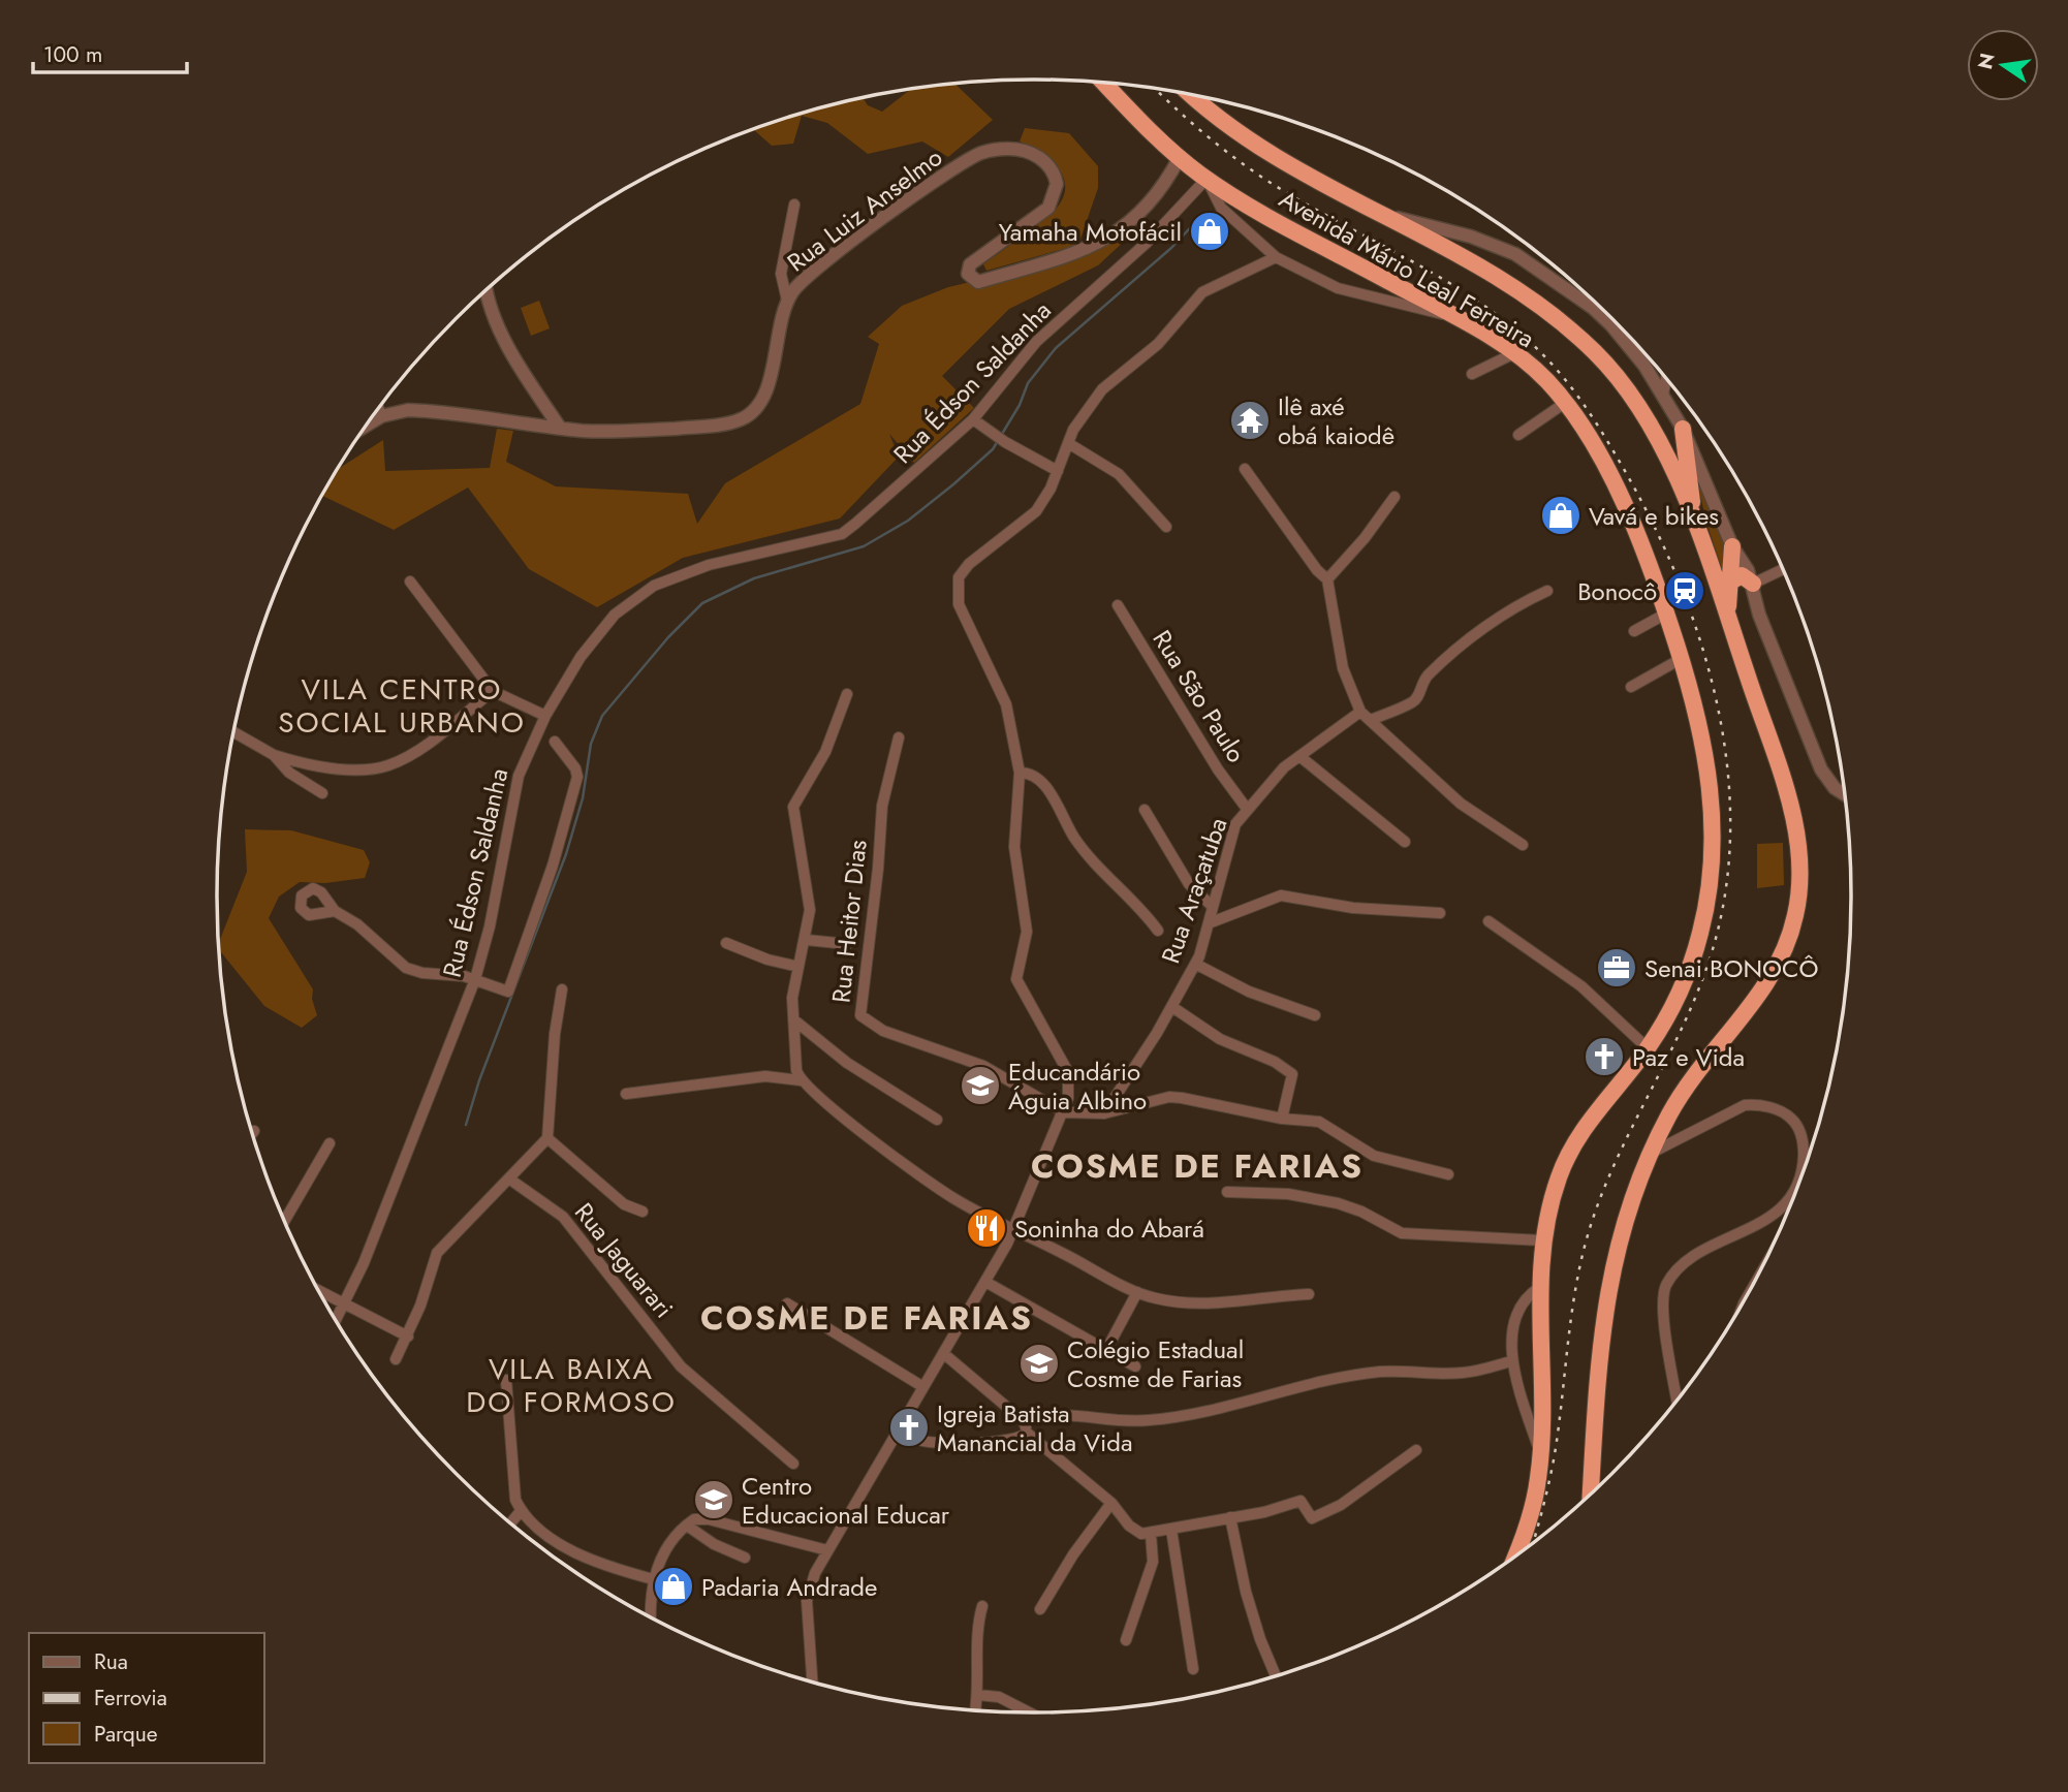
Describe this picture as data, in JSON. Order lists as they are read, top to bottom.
{
  "streets": {
    "highway": ["Avenida Mário Leal Ferreira"],
    "street": [
      "Rua Luiz Anselmo",
      "Rua Édson Saldanha",
      "Rua São Paulo",
      "Rua Araçatuba",
      "Rua Heitor Dias",
      "Rua Jaguarari"
    ]
  },
  "crossings": [
    ["Rua Luiz Anselmo", "Avenida Mário Leal Ferreira"],
    ["Avenida Mário Leal Ferreira", "Rua Édson Saldanha"],
    ["Rua São Paulo", "Rua Araçatuba"]
  ],
  "districts": [
    "VILA CENTRO SOCIAL URBANO",
    "COSME DE FARIAS",
    "COSME DE FARIAS",
    "VILA BAIXA DO FORMOSO"
  ],
  "places": {
    "shop": ["Yamaha Motofácil", "Vavá e bikes", "Padaria Andrade"],
    "temple": ["Ilê axé obá kaiodê"],
    "station": ["Bonocô"],
    "office": ["Senai BONOCÔ"],
    "church": ["Paz e Vida", "Igreja Batista Manancial da Vida"],
    "school or university": ["Educandário Águia Albino", "Colégio Estadual Cosme de Farias", "Centro Educacional Educar"],
    "restaurant": ["Soninha do Abará"]
  },
  "legend": ["Rua", "Ferrovia", "Parque"],
  "scale_bar": "100 m",
  "north": "left"
}
